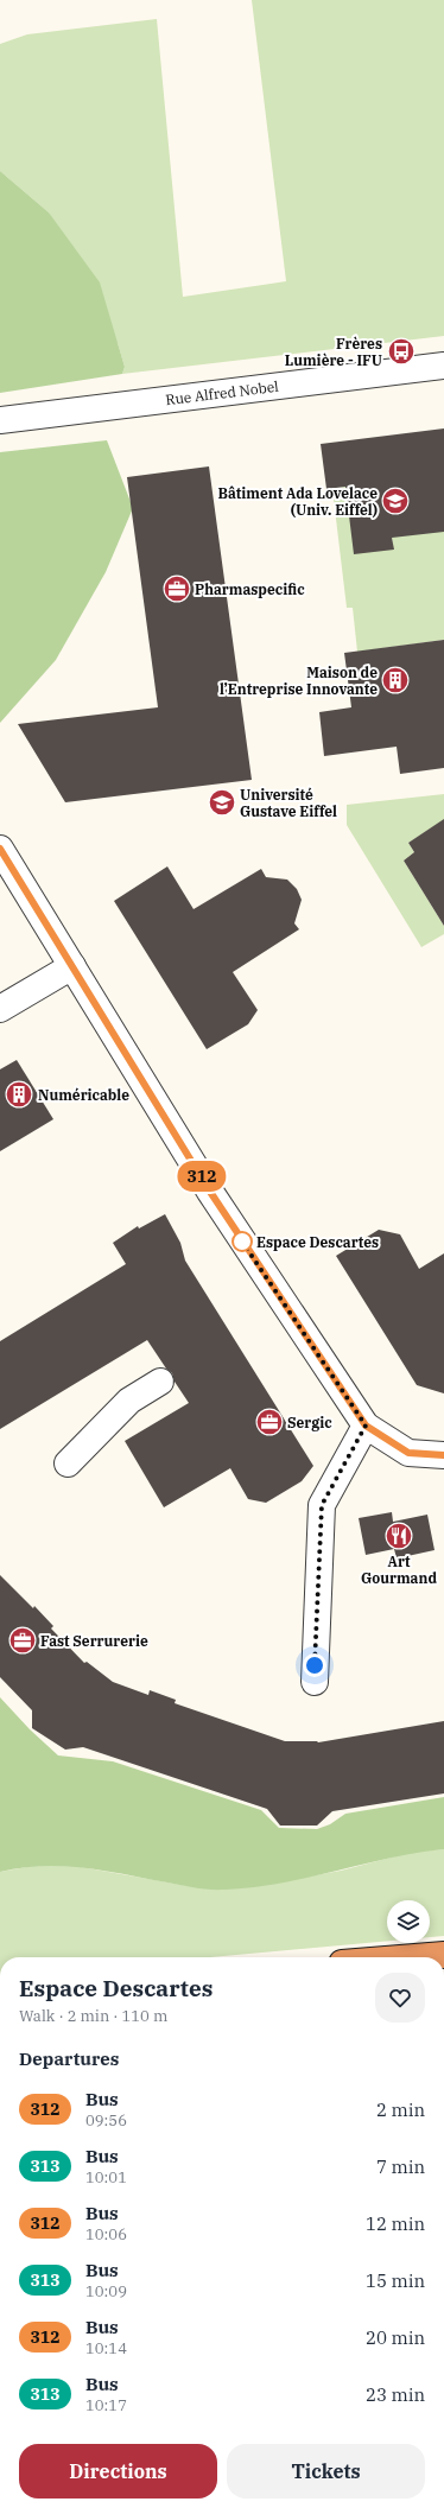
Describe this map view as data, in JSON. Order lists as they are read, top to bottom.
{
  "streets": {
    "street": ["Rue Alfred Nobel"]
  },
  "places": {
    "bus stop": ["Frères Lumière - IFU"],
    "school or university": ["Bâtiment Ada Lovelace (Univ. Eiffel)", "Université Gustave Eiffel"],
    "office": ["Pharmaspecific", "Sergic", "Fast Serrurerie"],
    "building": ["Maison de l’Entreprise Innovante", "Numéricable"],
    "other": ["Espace Descartes"],
    "restaurant": ["Art Gourmand"]
  },
  "lines": ["bus line 312"],
  "page": {
    "on_map": "312",
    "heading": [
      ["Espace Descartes", "Walk · 2 min · 110 m"],
      "Departures"
    ],
    "list": [
      {
        "mark": "312",
        "name": "Bus",
        "note": "09:56",
        "value": "2 min"
      },
      {
        "mark": "313",
        "name": "Bus",
        "note": "10:01",
        "value": "7 min"
      },
      {
        "mark": "312",
        "name": "Bus",
        "note": "10:06",
        "value": "12 min"
      },
      {
        "mark": "313",
        "name": "Bus",
        "note": "10:09",
        "value": "15 min"
      },
      {
        "mark": "312",
        "name": "Bus",
        "note": "10:14",
        "value": "20 min"
      },
      {
        "mark": "313",
        "name": "Bus",
        "note": "10:17",
        "value": "23 min"
      }
    ],
    "buttons": ["Directions", "Tickets"]
  }
}
